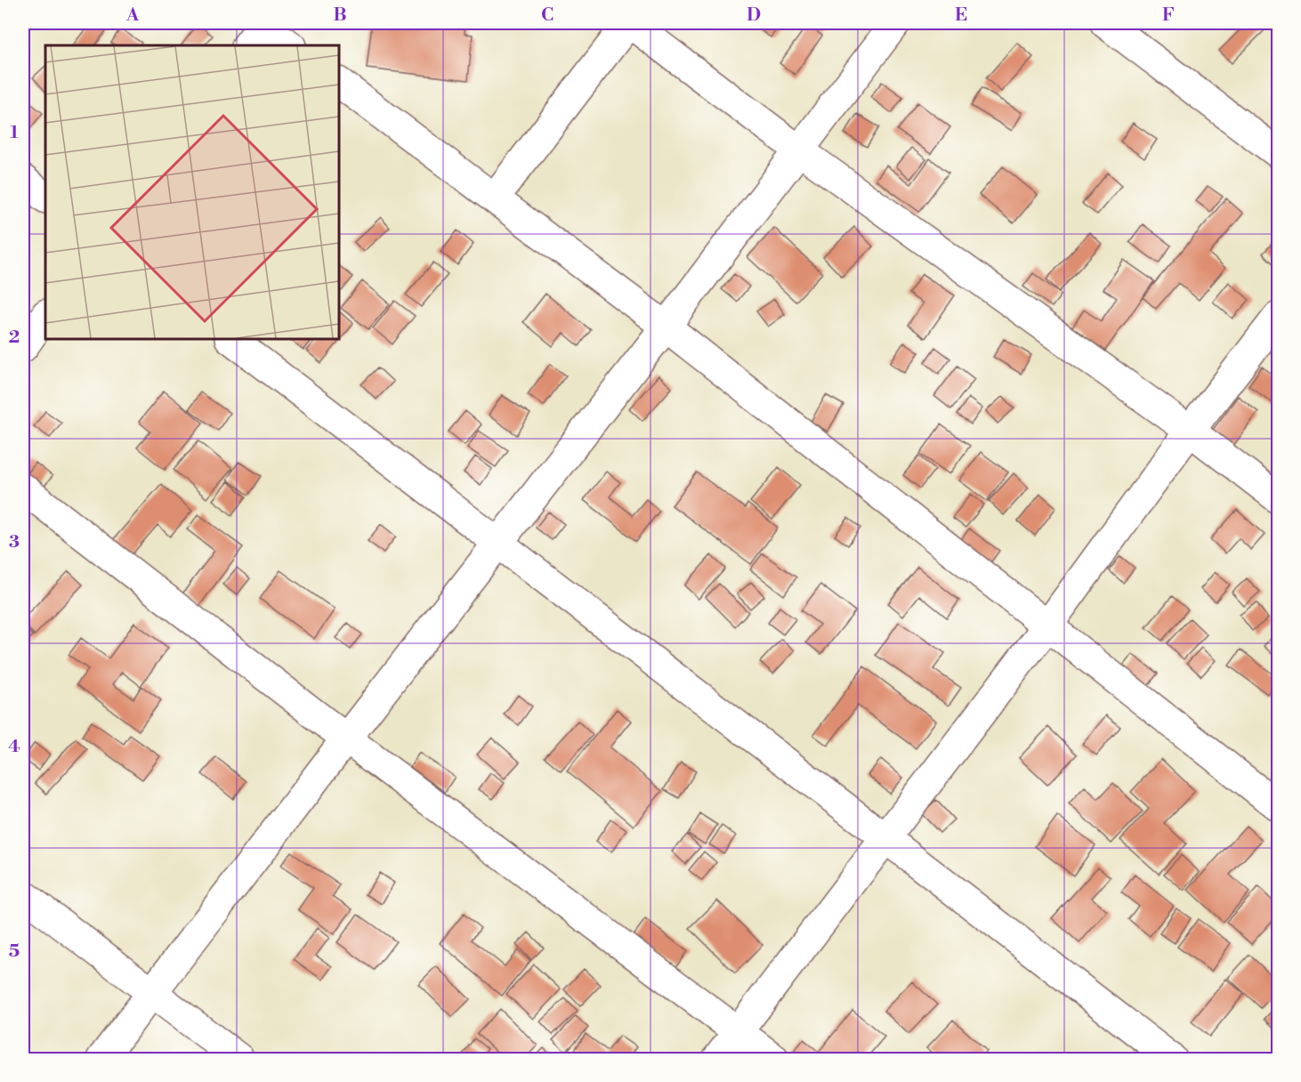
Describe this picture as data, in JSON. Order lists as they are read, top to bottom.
{
  "grid": {
    "columns": [
      "A",
      "B",
      "C",
      "D",
      "E",
      "F"
    ],
    "rows": [
      "1",
      "2",
      "3",
      "4",
      "5"
    ]
  }
}
